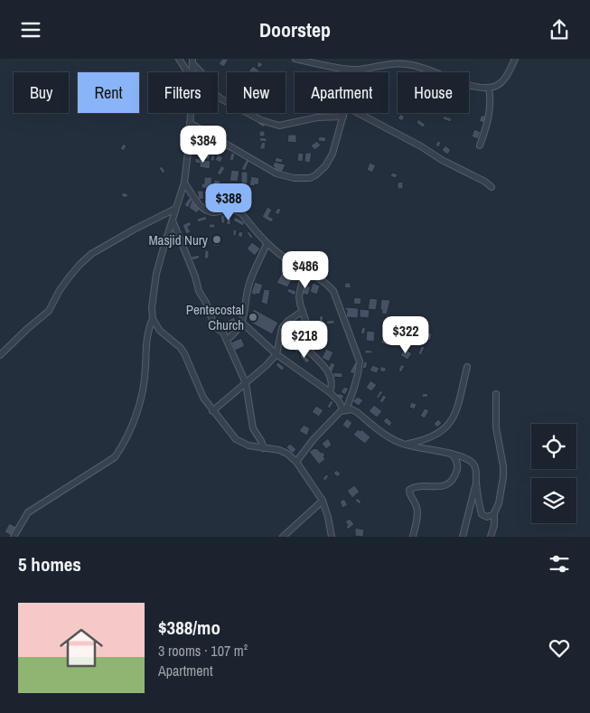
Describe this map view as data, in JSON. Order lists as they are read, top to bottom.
{
  "places": ["Masjid Nury", "Pentecostal Church"],
  "page": {
    "header": "Doorstep",
    "chip": [
      "Buy",
      "Rent",
      "Filters",
      "New",
      "Apartment",
      "House"
    ],
    "price": [
      "$384",
      "$388",
      "$486",
      "$322",
      "$218"
    ],
    "heading": "5 homes",
    "list": [
      {
        "name": "$388/mo",
        "note": "3 rooms · 107 m² · Apartment"
      }
    ]
  }
}
